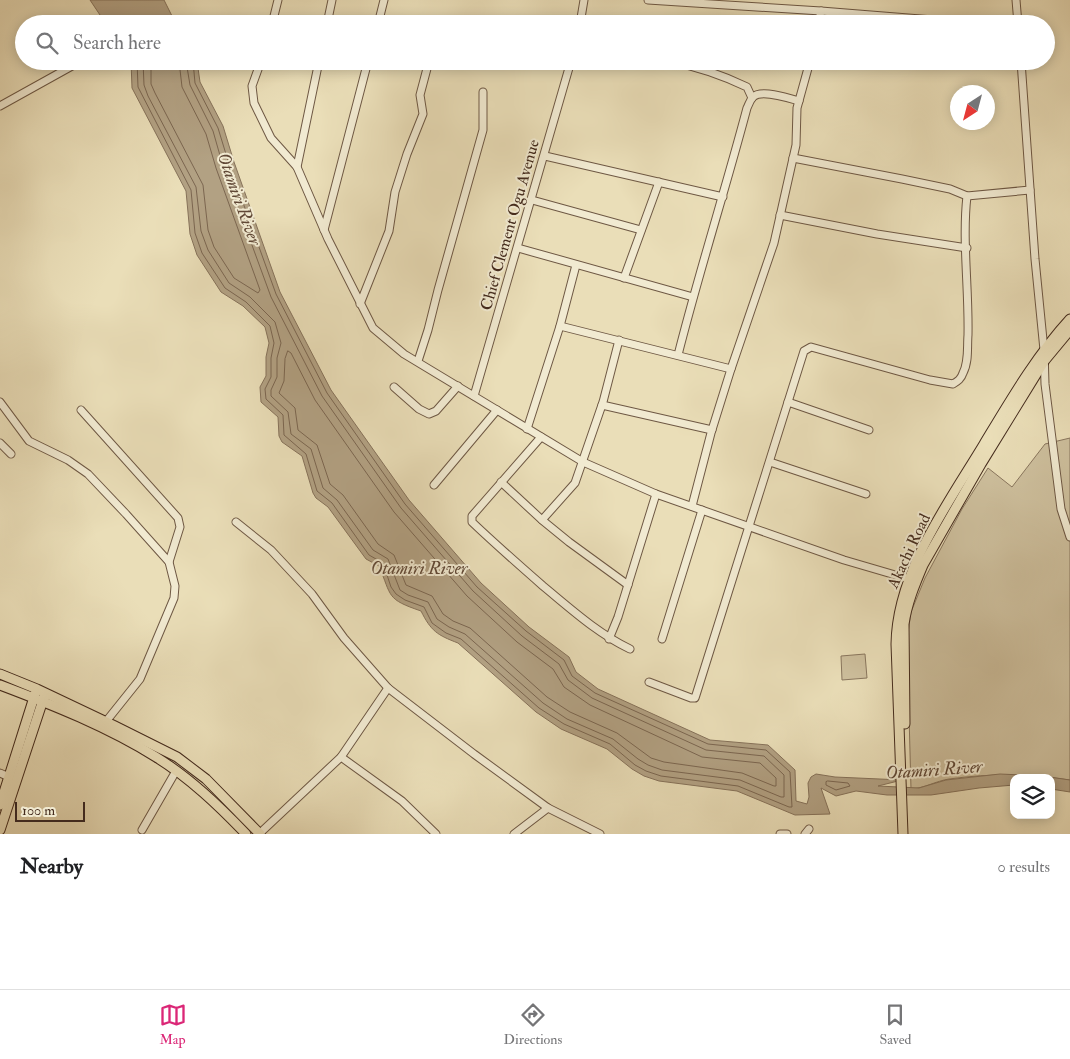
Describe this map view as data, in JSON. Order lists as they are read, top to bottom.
{
  "streets": {
    "main road": ["Akachi Road"],
    "street": ["Chief Clement Ogu Avenue"]
  },
  "water": ["Otamiri River"],
  "scale_bar": "100 m",
  "north": "bottom left",
  "page": {
    "search": "Search here",
    "scale": "100 m",
    "heading": ["Nearby", "0 results"],
    "nav": ["Map", "Directions", "Saved"]
  }
}
